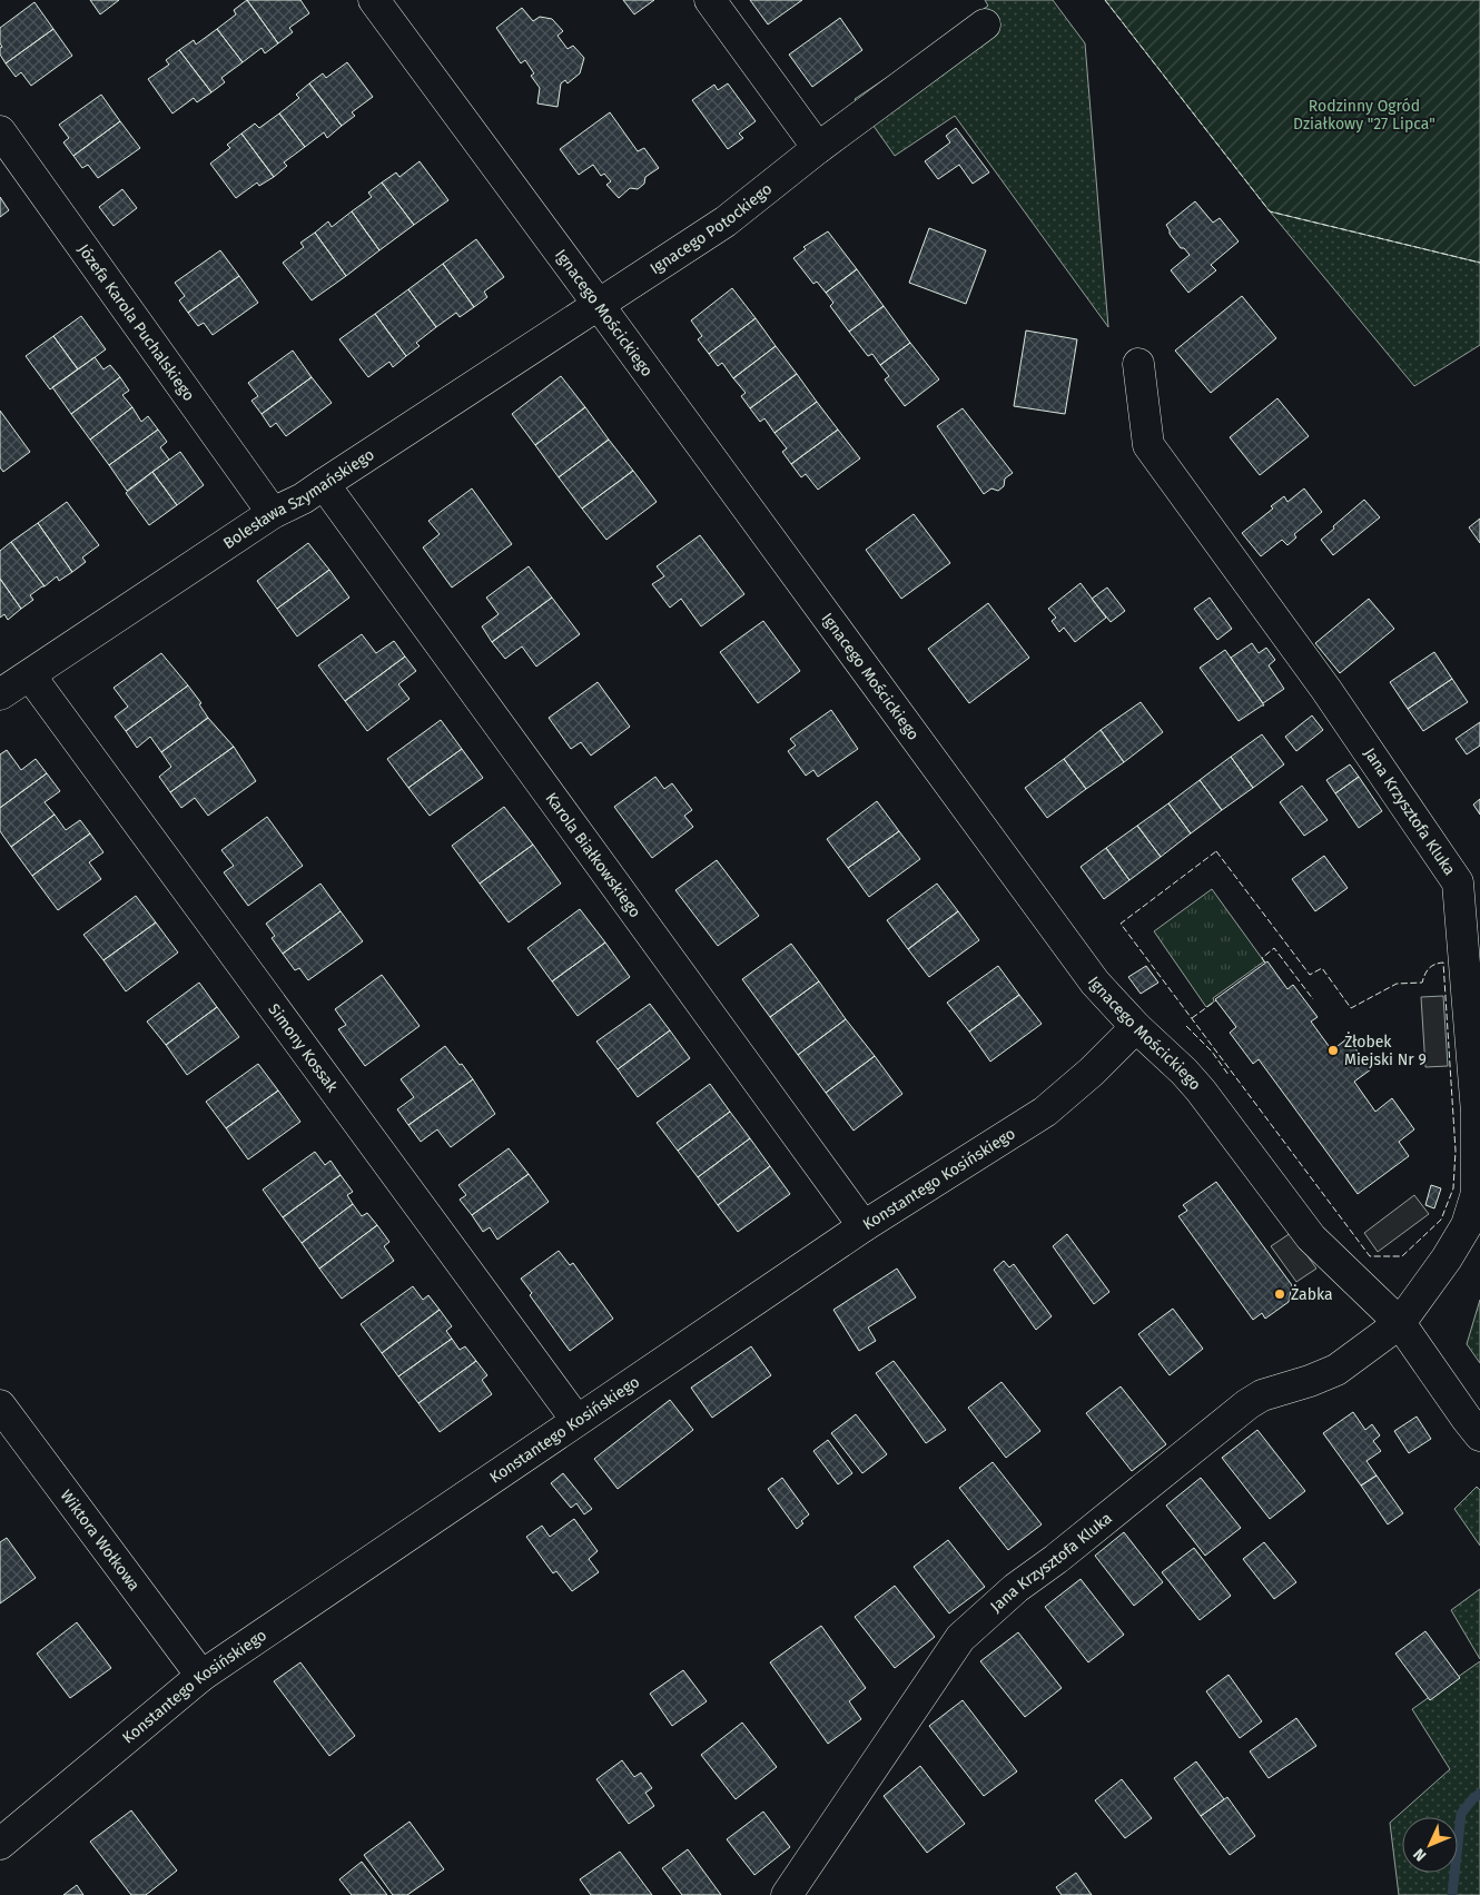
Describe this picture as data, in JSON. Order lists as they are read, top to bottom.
{
  "streets": {
    "street": [
      "Ignacego Potockiego",
      "Ignacego Mościckiego",
      "Józefa Karola Puchalskiego",
      "Bolesława Szymańskiego",
      "Jana Krzysztofa Kluka",
      "Karola Białkowskiego",
      "Simony Kossak",
      "Konstantego Kosińskiego",
      "Wiktora Wołkowa"
    ]
  },
  "crossings": [
    ["Ignacego Potockiego", "Ignacego Mościckiego"],
    ["Ignacego Potockiego", "Bolesława Szymańskiego"],
    ["Ignacego Mościckiego", "Bolesława Szymańskiego"],
    ["Ignacego Mościckiego", "Jana Krzysztofa Kluka"],
    ["Ignacego Mościckiego", "Konstantego Kosińskiego"],
    ["Józefa Karola Puchalskiego", "Bolesława Szymańskiego"],
    ["Bolesława Szymańskiego", "Karola Białkowskiego"],
    ["Bolesława Szymańskiego", "Simony Kossak"],
    ["Karola Białkowskiego", "Konstantego Kosińskiego"],
    ["Simony Kossak", "Konstantego Kosińskiego"],
    ["Konstantego Kosińskiego", "Wiktora Wołkowa"]
  ],
  "parks": ["Rodzinny Ogród Działkowy \"27 Lipca\""],
  "places": ["Żłobek Miejski Nr 9", "Żabka"],
  "north": "bottom left"
}
